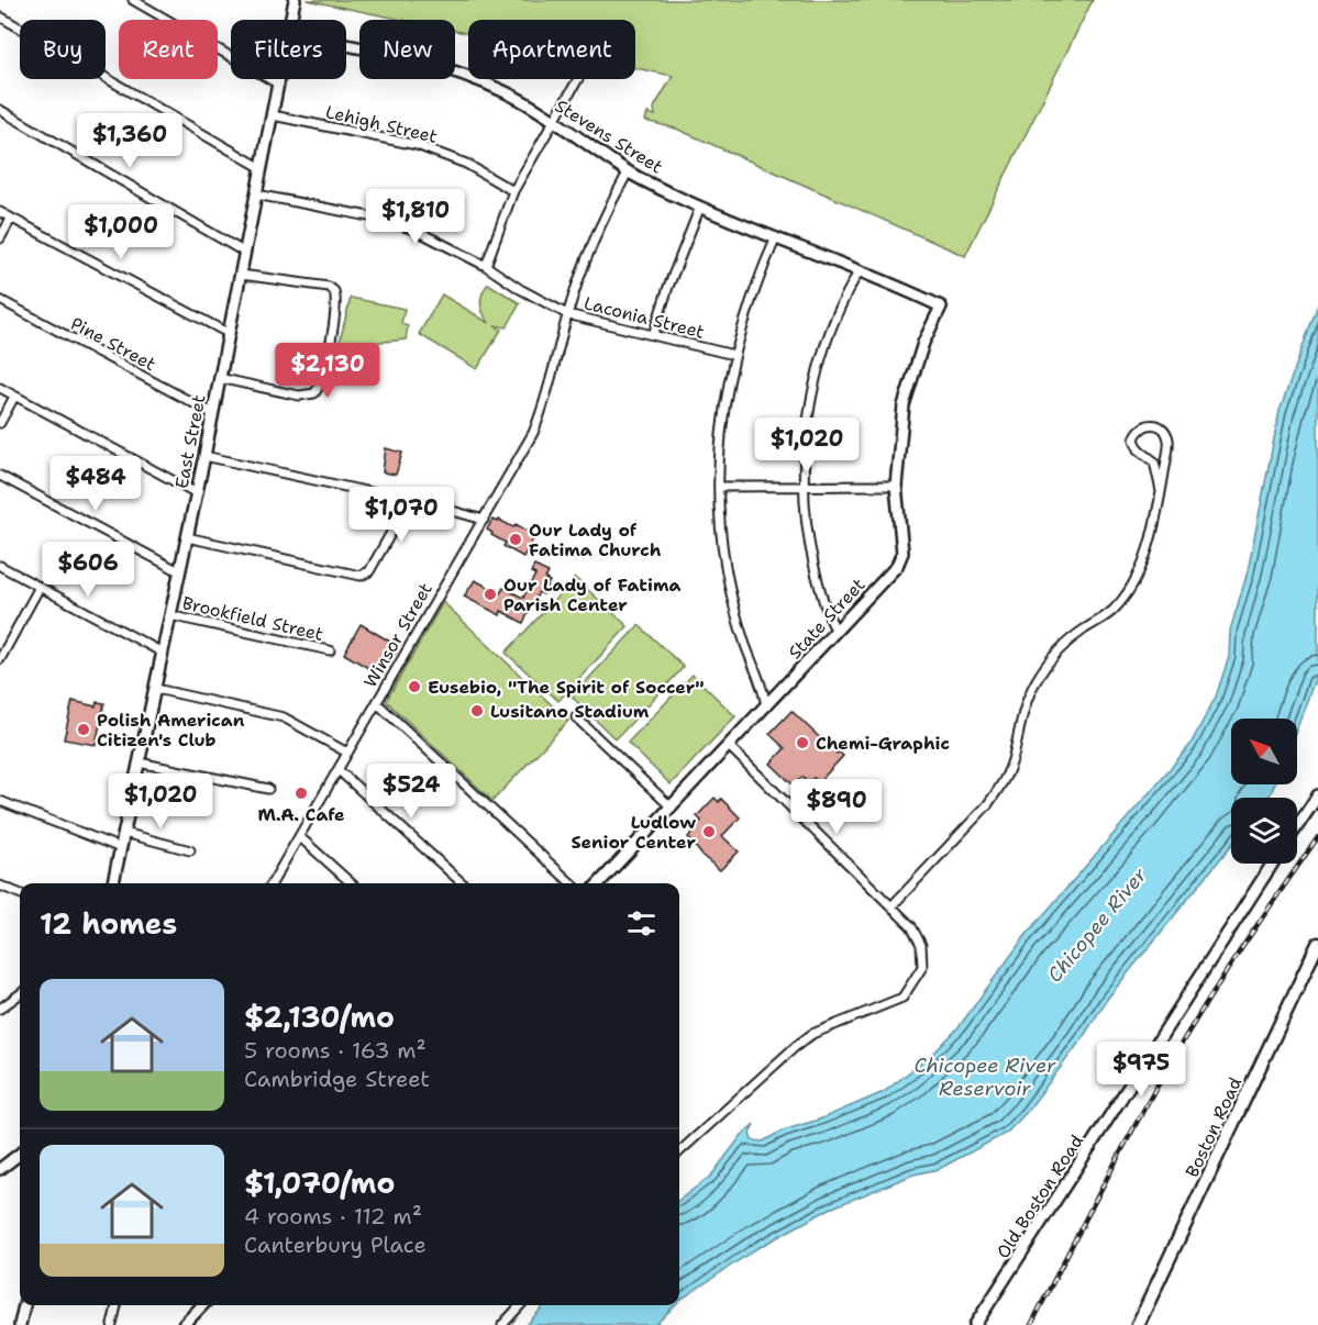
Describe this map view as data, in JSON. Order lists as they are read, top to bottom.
{
  "streets": {
    "main road": ["Boston Road"],
    "street": [
      "Lehigh Street",
      "Stevens Street",
      "Laconia Street",
      "Pine Street",
      "East Street",
      "Brookfield Street",
      "State Street",
      "Winsor Street",
      "Old Boston Road"
    ]
  },
  "crossings": [
    ["Lehigh Street", "East Street"],
    ["Stevens Street", "State Street"],
    ["Stevens Street", "Winsor Street"],
    ["Laconia Street", "East Street"],
    ["Laconia Street", "Winsor Street"],
    ["Pine Street", "East Street"],
    ["East Street", "Brookfield Street"]
  ],
  "water": ["Chicopee River", "Chicopee River Reservoir"],
  "places": [
    "Our Lady of Fatima Church",
    "Our Lady of Fatima Parish Center",
    "Eusebio, \"The Spirit of Soccer\"",
    "Lusitano Stadium",
    "Polish American Citizen's Club",
    "Chemi-Graphic",
    "M.A. Cafe",
    "Ludlow Senior Center"
  ],
  "north": "top left",
  "page": {
    "chip": [
      "Buy",
      "Rent",
      "Filters",
      "New",
      "Apartment"
    ],
    "price": [
      "$1,360",
      "$1,810",
      "$1,000",
      "$2,130",
      "$1,020",
      "$484",
      "$1,070",
      "$606",
      "$524",
      "$1,020",
      "$890",
      "$975"
    ],
    "heading": "12 homes",
    "list": [
      {
        "name": "$2,130/mo",
        "note": "5 rooms · 163 m² · Cambridge Street"
      },
      {
        "name": "$1,070/mo",
        "note": "4 rooms · 112 m² · Canterbury Place"
      }
    ]
  }
}
